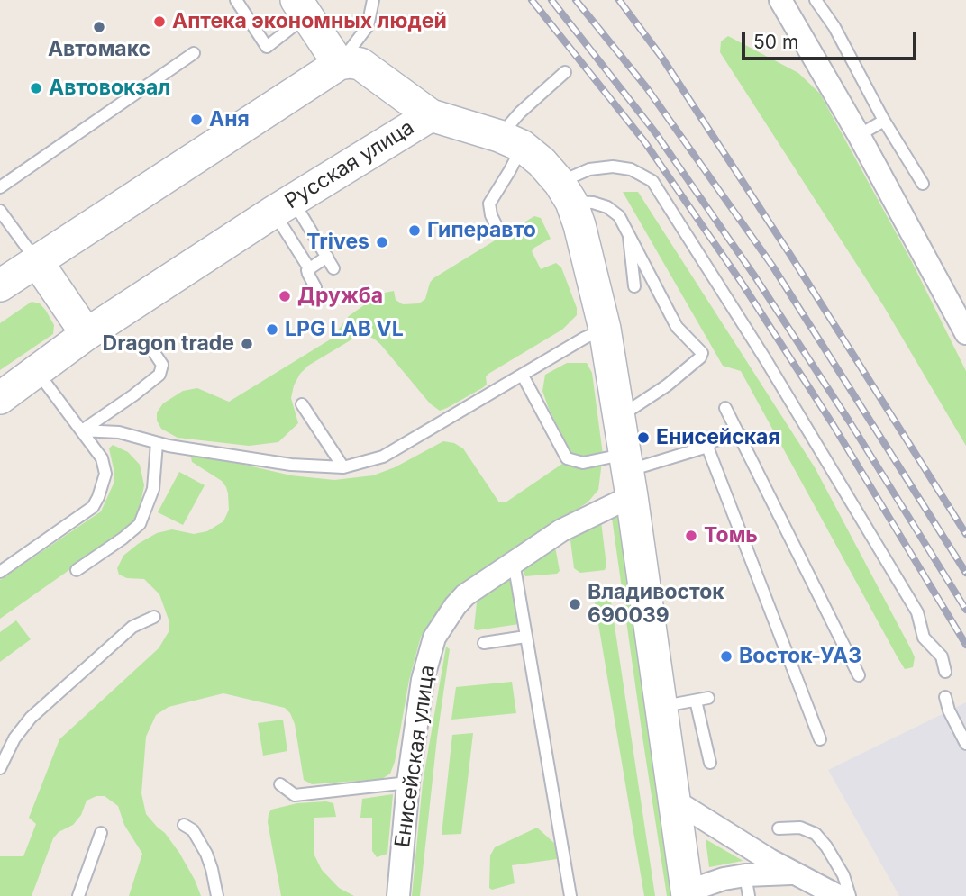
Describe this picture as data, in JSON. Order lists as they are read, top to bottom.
{
  "streets": {
    "main road": ["Русская улица"],
    "street": ["Енисейская улица"]
  },
  "places": [
    "Аптека экономных людей",
    "Автомакс",
    "Автовокзал",
    "Аня",
    "Гиперавто",
    "Trives",
    "Дружба",
    "LPG LAB VL",
    "Dragon trade",
    "Енисейская",
    "Томь",
    "Владивосток 690039",
    "Восток-УАЗ"
  ],
  "scale_bar": "50 m"
}
